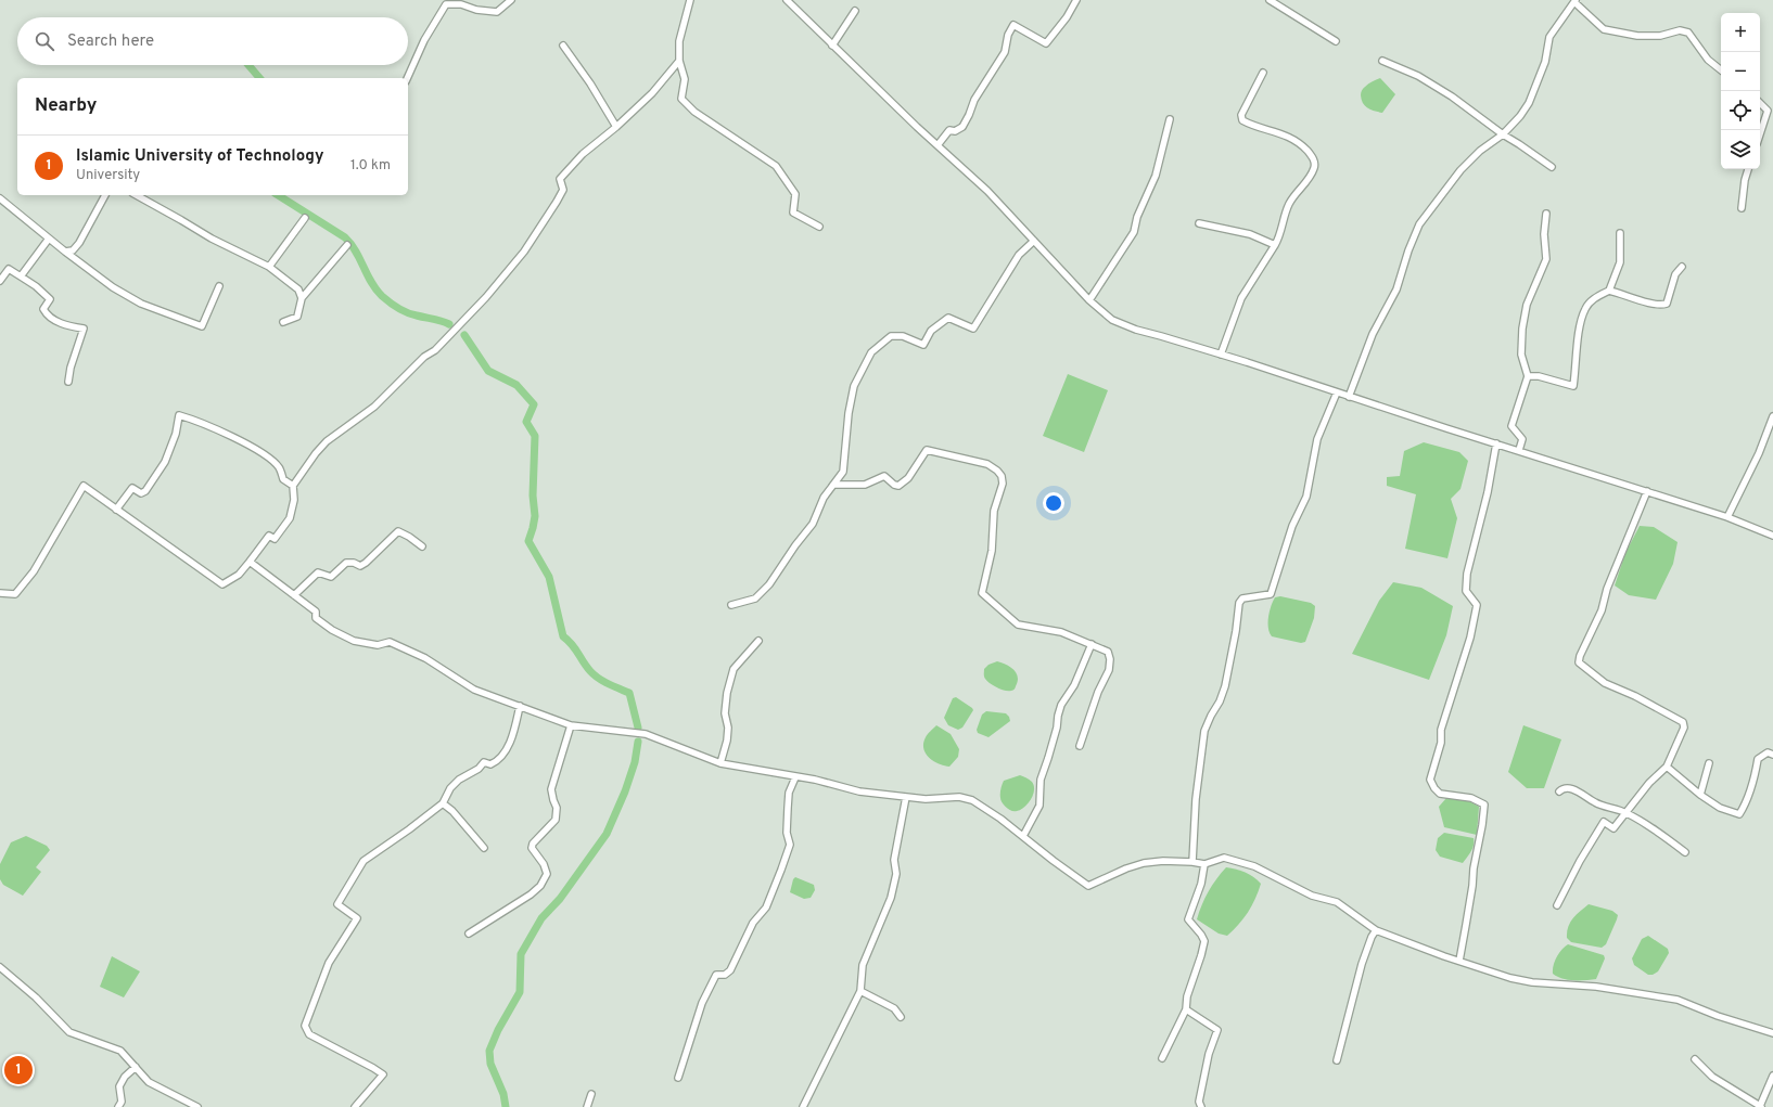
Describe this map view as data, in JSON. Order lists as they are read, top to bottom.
{
  "page": {
    "map_buttons": ["+", "−"],
    "search": "Search here",
    "heading": "Nearby",
    "list": [
      {
        "mark": "1",
        "name": "Islamic University of Technology",
        "note": "University",
        "value": "1.0 km"
      }
    ],
    "pins": "1"
  }
}
